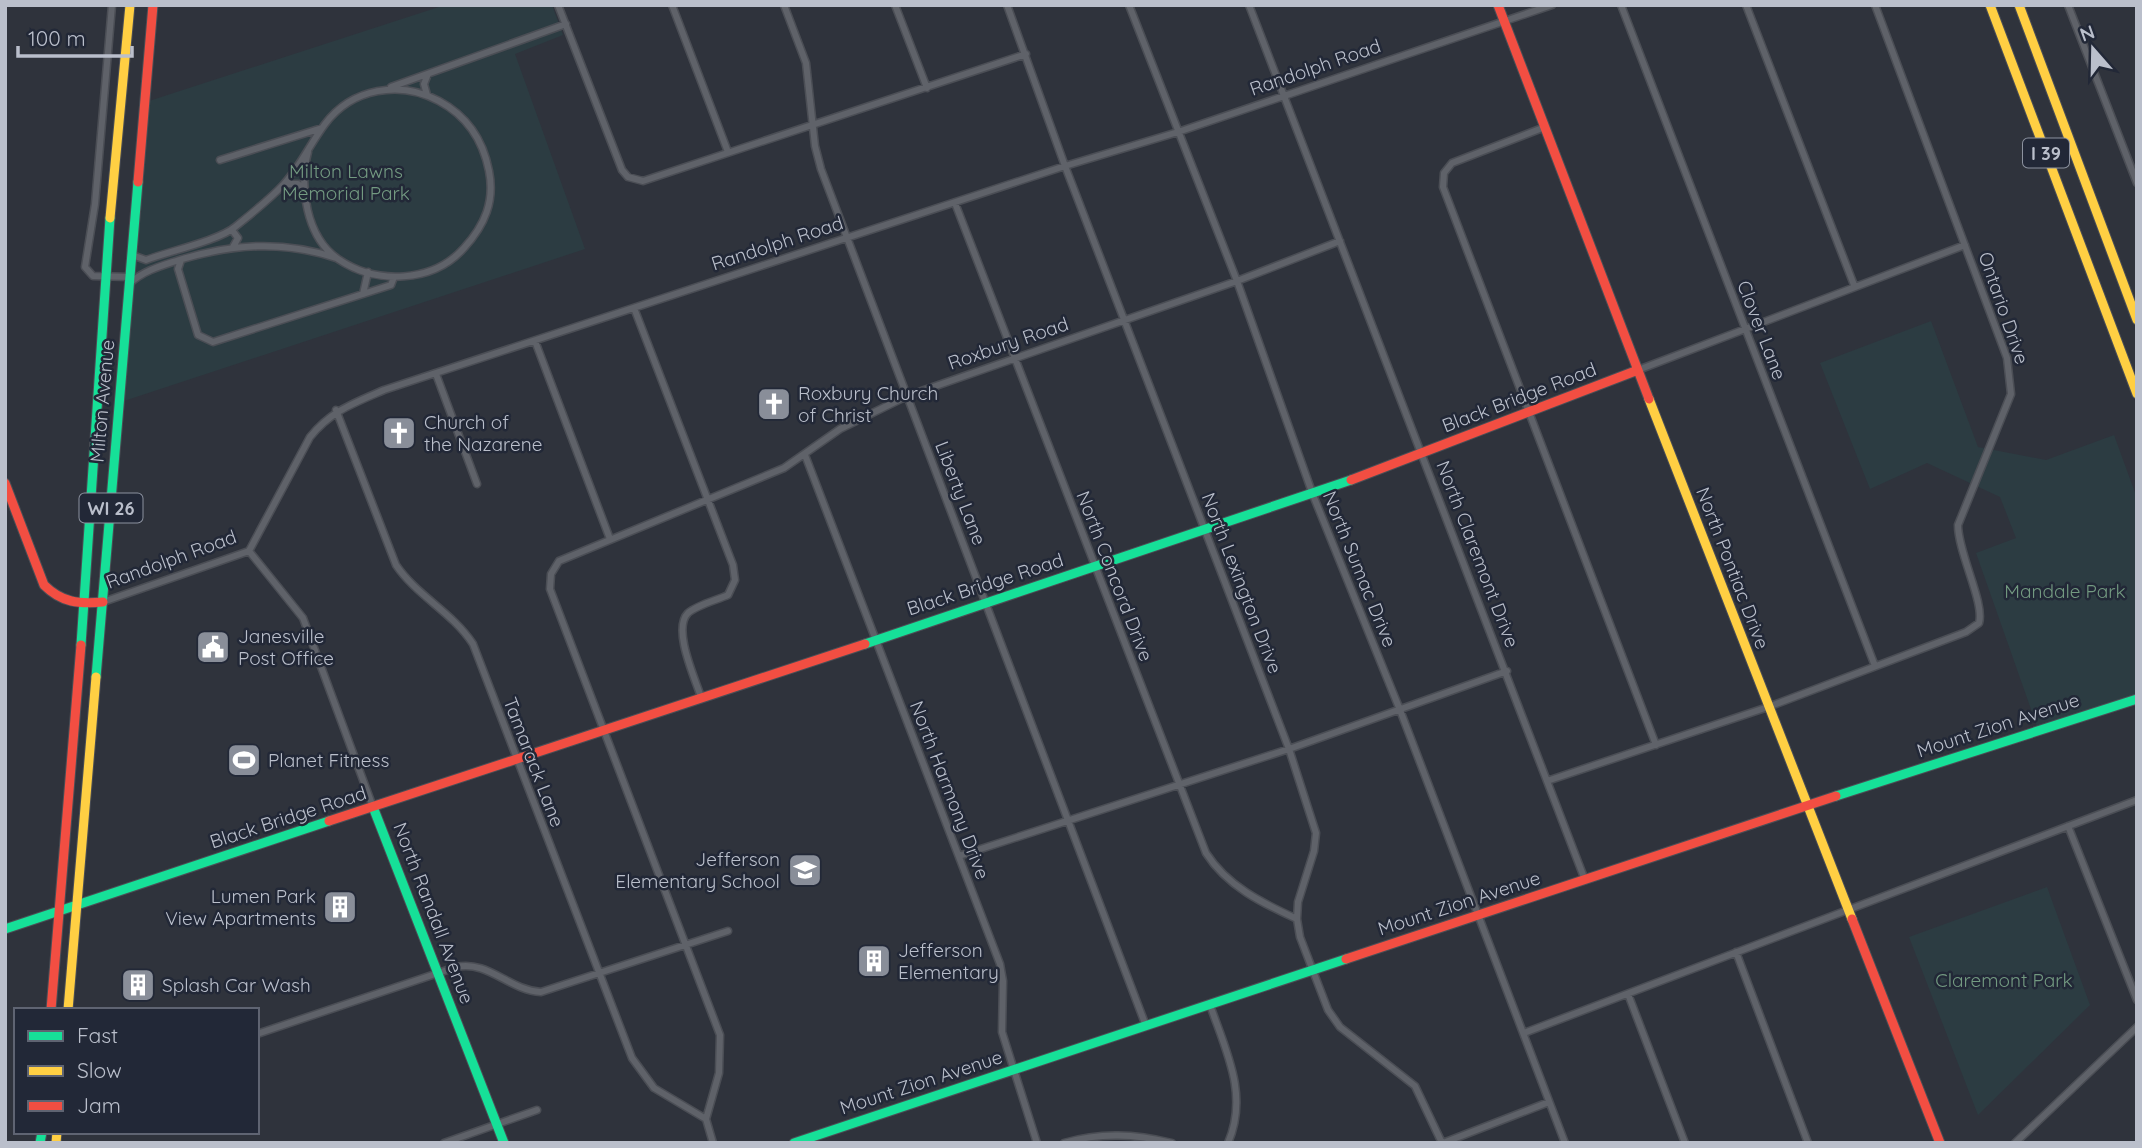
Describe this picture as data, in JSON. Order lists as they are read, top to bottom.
{
  "streets": {
    "main road": [
      "Randolph Road",
      "I 39",
      "Black Bridge Road",
      "Milton Avenue",
      "WI 26",
      "North Pontiac Drive",
      "Mount Zion Avenue",
      "North Randall Avenue"
    ],
    "street": [
      "Ontario Drive",
      "Clover Lane",
      "Roxbury Road",
      "Liberty Lane",
      "North Claremont Drive",
      "North Sumac Drive",
      "North Concord Drive",
      "North Lexington Drive",
      "Tamarack Lane",
      "North Harmony Drive"
    ]
  },
  "crossings": [
    ["Randolph Road", "Milton Avenue"],
    ["Randolph Road", "Liberty Lane"],
    ["Randolph Road", "North Claremont Drive"],
    ["Randolph Road", "North Pontiac Drive"],
    ["Randolph Road", "North Sumac Drive"],
    ["Randolph Road", "North Concord Drive"],
    ["Randolph Road", "North Lexington Drive"],
    ["Randolph Road", "Tamarack Lane"],
    ["Randolph Road", "North Randall Avenue"],
    ["Ontario Drive", "Clover Lane"],
    ["Ontario Drive", "Black Bridge Road"],
    ["Clover Lane", "Black Bridge Road"],
    ["Roxbury Road", "Black Bridge Road"],
    ["Roxbury Road", "Liberty Lane"],
    ["Roxbury Road", "North Claremont Drive"],
    ["Roxbury Road", "North Sumac Drive"],
    ["Roxbury Road", "North Concord Drive"],
    ["Roxbury Road", "North Lexington Drive"],
    ["Roxbury Road", "North Harmony Drive"],
    ["Black Bridge Road", "Milton Avenue"],
    ["Black Bridge Road", "Liberty Lane"],
    ["Black Bridge Road", "North Claremont Drive"],
    ["Black Bridge Road", "North Pontiac Drive"],
    ["Black Bridge Road", "North Sumac Drive"],
    ["Black Bridge Road", "North Concord Drive"],
    ["Black Bridge Road", "North Lexington Drive"],
    ["Black Bridge Road", "Tamarack Lane"],
    ["Black Bridge Road", "North Harmony Drive"],
    ["Black Bridge Road", "North Randall Avenue"],
    ["Liberty Lane", "Mount Zion Avenue"],
    ["North Claremont Drive", "Mount Zion Avenue"],
    ["North Pontiac Drive", "Mount Zion Avenue"],
    ["North Sumac Drive", "Mount Zion Avenue"],
    ["North Concord Drive", "North Lexington Drive"],
    ["North Lexington Drive", "Mount Zion Avenue"],
    ["Mount Zion Avenue", "North Harmony Drive"]
  ],
  "parks": ["Milton Lawns Memorial Park", "Mandale Park", "Claremont Park"],
  "places": {
    "church": ["Roxbury Church of Christ", "Church of the Nazarene"],
    "public building": ["Janesville Post Office"],
    "sports": ["Planet Fitness"],
    "school or university": ["Jefferson Elementary School"],
    "building": ["Lumen Park View Apartments", "Jefferson Elementary", "Splash Car Wash"]
  },
  "legend": ["Fast", "Slow", "Jam"],
  "scale_bar": "100 m",
  "north": "top"
}
